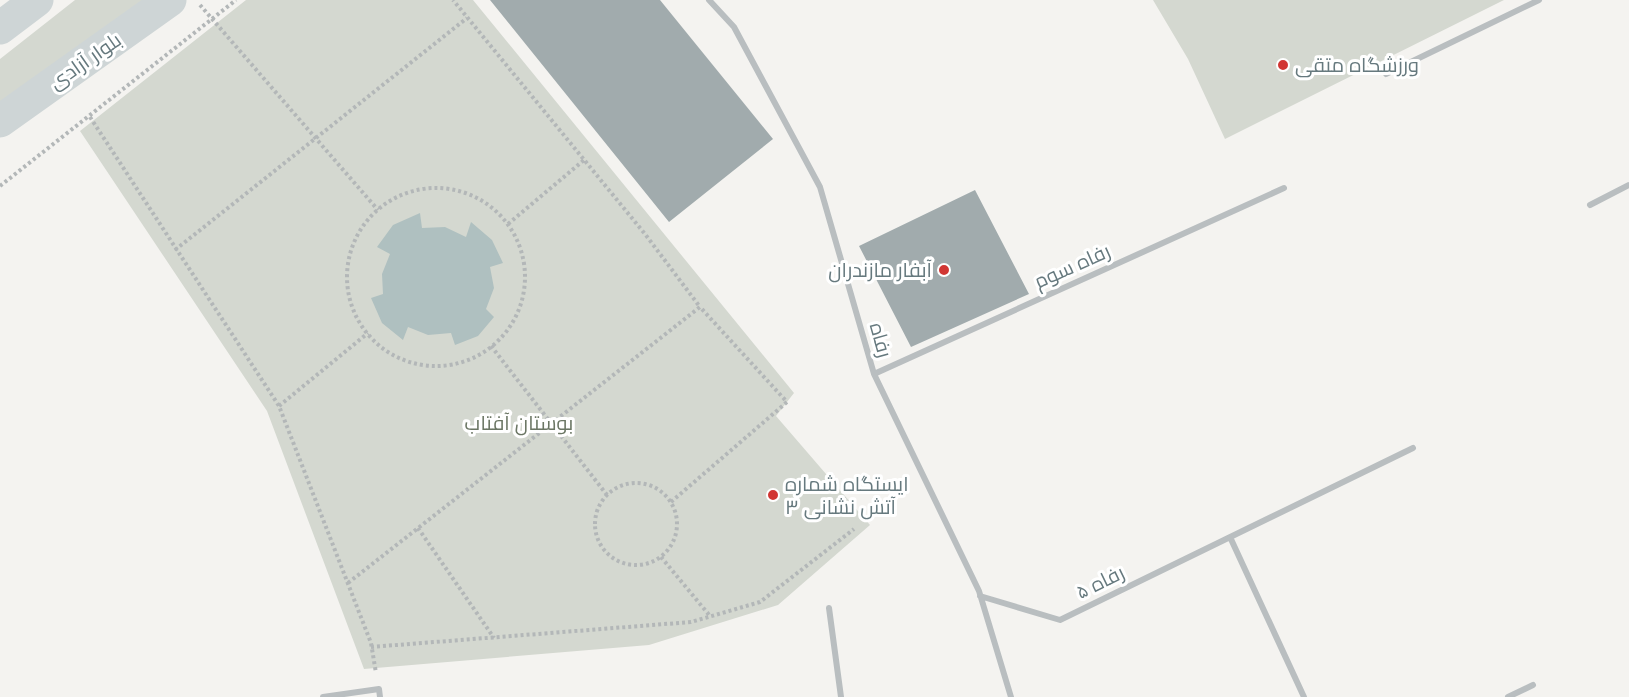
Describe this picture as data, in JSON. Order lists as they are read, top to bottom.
{
  "streets": {
    "main road": ["بلوار آزادی"],
    "street": ["رفاه سوم", "رفاه", "رفاه ۵"]
  },
  "crossings": [
    ["رفاه سوم", "رفاه"],
    ["رفاه", "رفاه ۵"]
  ],
  "parks": ["بوستان آفتاب"],
  "places": ["ورزشگاه متقی", "آبفار مازندران", "ایستگاه شماره ۳ آتش نشانی"]
}
